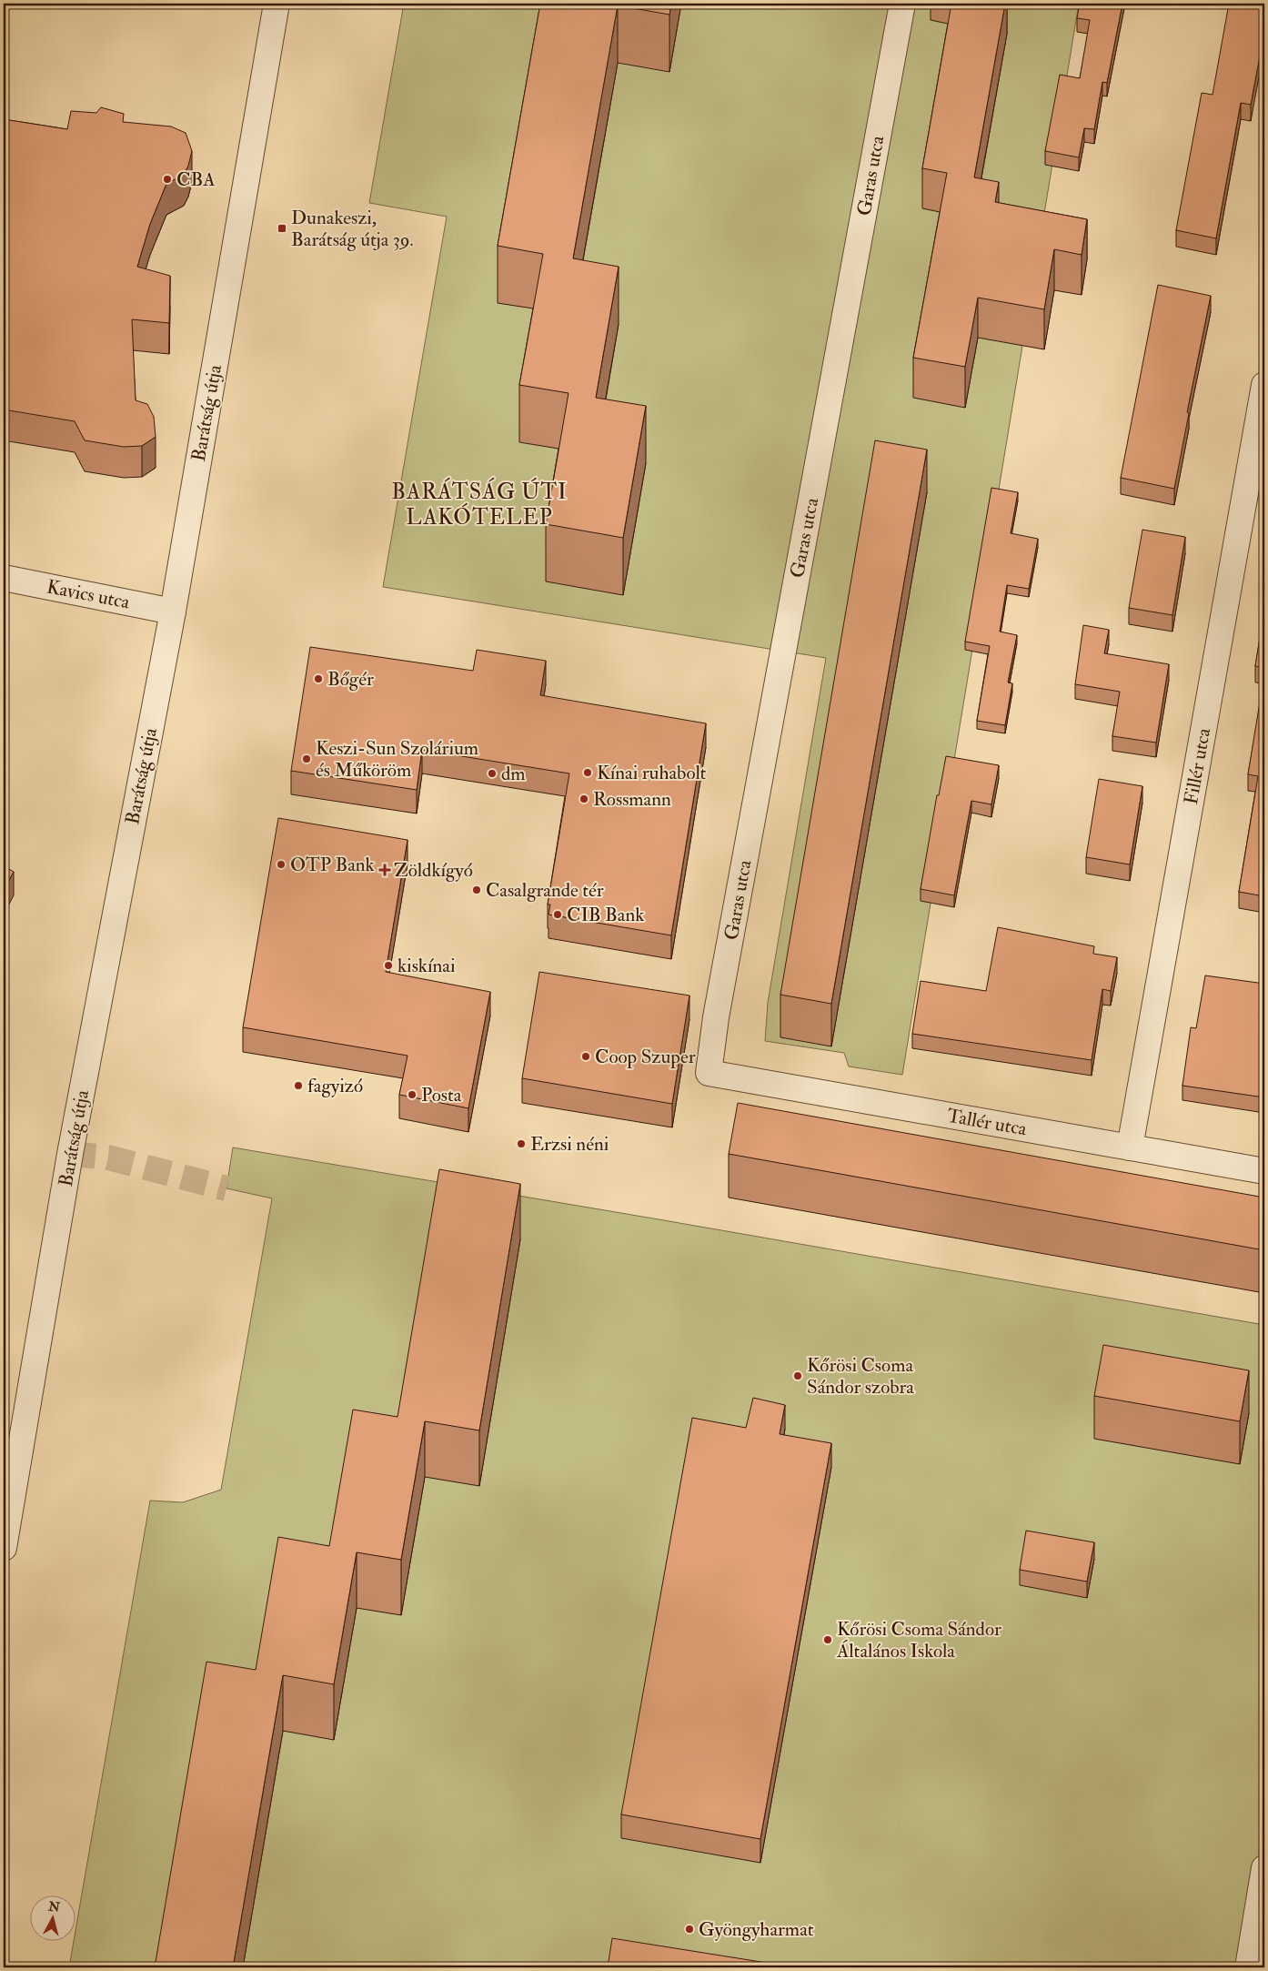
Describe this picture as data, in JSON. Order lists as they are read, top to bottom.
{
  "streets": {
    "street": [
      "Garas utca",
      "Barátság útja",
      "Kavics utca",
      "Fillér utca",
      "Tallér utca"
    ]
  },
  "crossings": [
    ["Garas utca", "Tallér utca"],
    ["Barátság útja", "Kavics utca"],
    ["Fillér utca", "Tallér utca"]
  ],
  "districts": ["BARÁTSÁG ÚTI LAKÓTELEP"],
  "places": {
    "other": [
      "CBA",
      "Bőgér",
      "Keszi-Sun Szolárium és Műköröm",
      "Kínai ruhabolt",
      "dm",
      "Rossmann",
      "OTP Bank",
      "Casalgrande tér",
      "CIB Bank",
      "kiskínai",
      "Coop Szuper",
      "fagyizó",
      "Posta",
      "Erzsi néni",
      "Kőrösi Csoma Sándor szobra",
      "Kőrösi Csoma Sándor Általános Iskola",
      "Gyöngyharmat"
    ],
    "transit": ["Dunakeszi, Barátság útja 39."],
    "health": ["Zöldkígyó"]
  },
  "north": "top"
}
